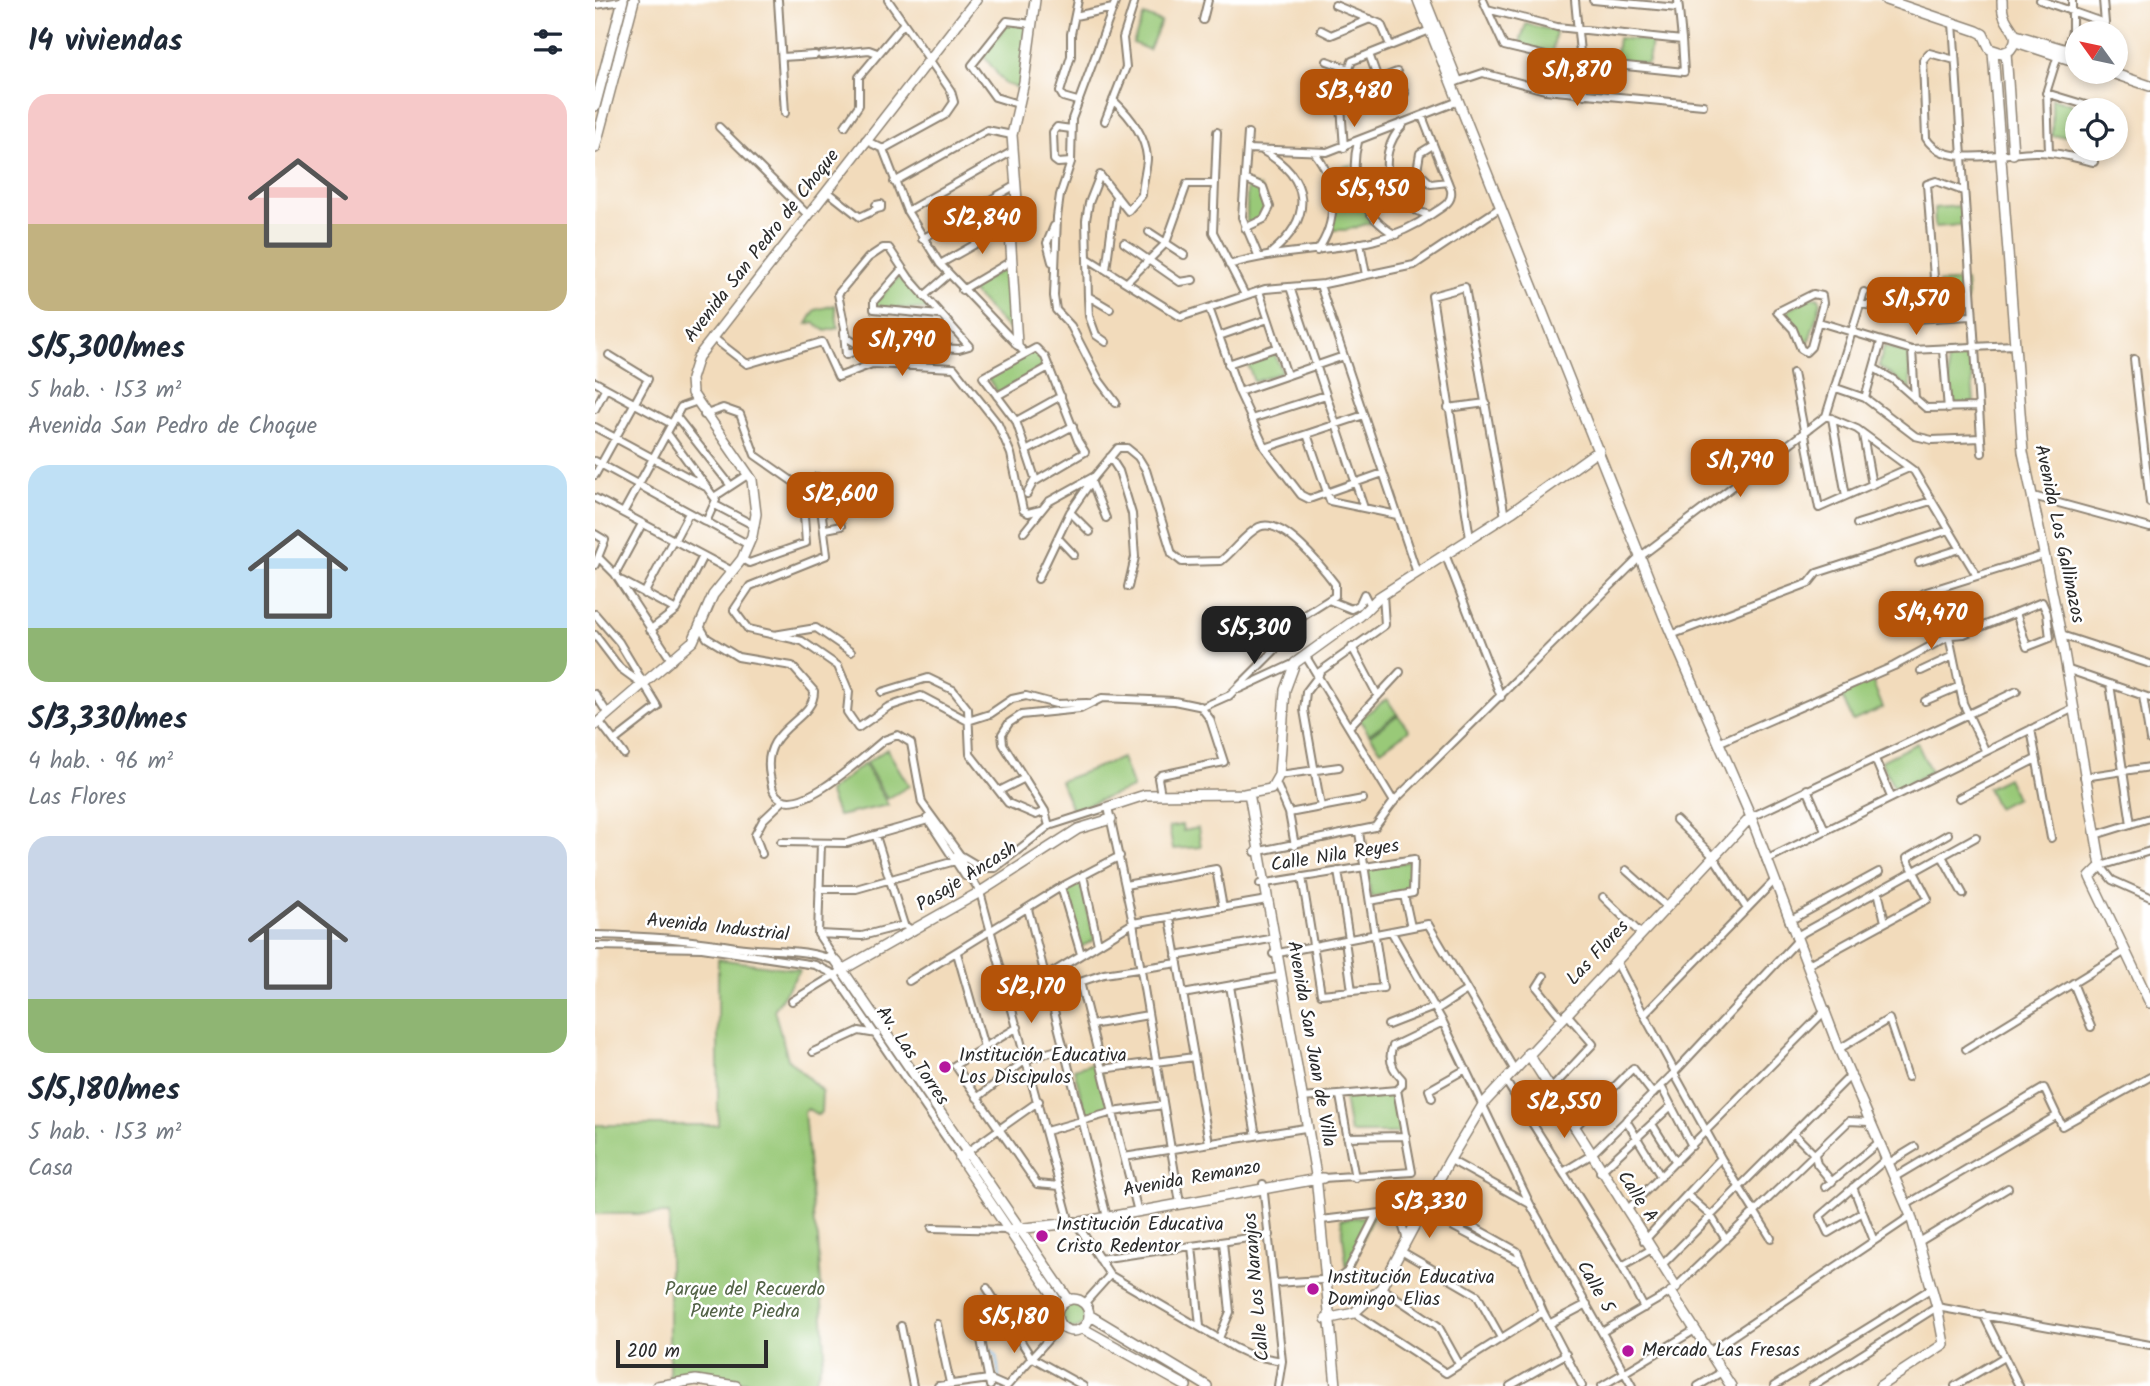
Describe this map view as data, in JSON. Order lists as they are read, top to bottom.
{
  "streets": {
    "street": [
      "Avenida San Pedro de Choque",
      "Avenida Los Gallinazos",
      "Calle Nila Reyes",
      "Pasaje Ancash",
      "Avenida Industrial",
      "Las Flores",
      "Avenida San Juan de Villa",
      "Av. Las Torres",
      "Avenida Remanzo",
      "Calle A",
      "Calle Los Naranjos",
      "Calle 5"
    ]
  },
  "crossings": [
    ["Calle Nila Reyes", "Avenida San Juan de Villa"],
    ["Pasaje Ancash", "Avenida Industrial"],
    ["Pasaje Ancash", "Av. Las Torres"],
    ["Avenida Industrial", "Av. Las Torres"],
    ["Las Flores", "Calle A"],
    ["Las Flores", "Calle 5"],
    ["Avenida San Juan de Villa", "Avenida Remanzo"],
    ["Av. Las Torres", "Avenida Remanzo"],
    ["Avenida Remanzo", "Calle Los Naranjos"]
  ],
  "parks": ["Parque del Recuerdo Puente Piedra"],
  "places": [
    "Institución Educativa Los Discipulos",
    "Institución Educativa Cristo Redentor",
    "Institución Educativa Domingo Elias",
    "Mercado Las Fresas"
  ],
  "scale_bar": "200 m",
  "north": "top left",
  "page": {
    "heading": "14 viviendas",
    "price": [
      "S/1,870",
      "S/3,480",
      "S/5,950",
      "S/2,840",
      "S/1,570",
      "S/1,790",
      "S/1,790",
      "S/2,600",
      "S/4,470",
      "S/5,300",
      "S/2,170",
      "S/2,550",
      "S/3,330",
      "S/5,180"
    ],
    "list": [
      {
        "name": "S/5,300/mes",
        "note": "5 hab. · 153 m² · Avenida San Pedro de Choque"
      },
      {
        "name": "S/3,330/mes",
        "note": "4 hab. · 96 m² · Las Flores"
      },
      {
        "name": "S/5,180/mes",
        "note": "5 hab. · 153 m² · Casa"
      }
    ],
    "scale": "200 m"
  }
}
